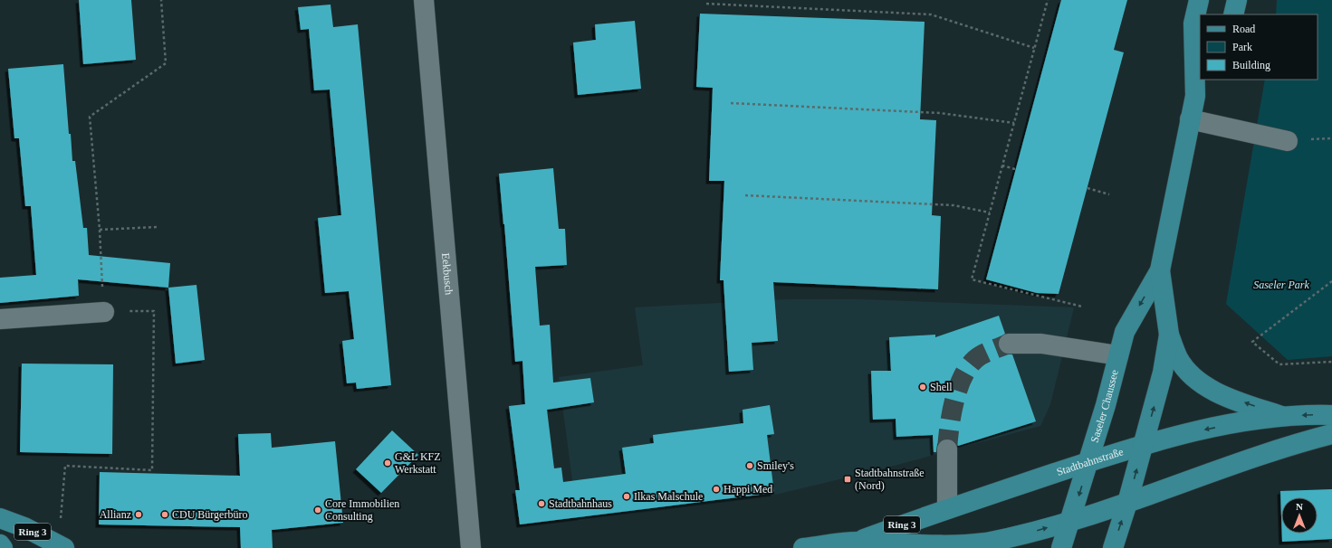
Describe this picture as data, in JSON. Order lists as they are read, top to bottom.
{
  "streets": {
    "main road": ["Saseler Chaussee", "Stadtbahnstraße", "Ring 3"],
    "street": ["Eekbusch"]
  },
  "crossings": [
    ["Saseler Chaussee", "Stadtbahnstraße"]
  ],
  "parks": ["Saseler Park"],
  "places": {
    "other": [
      "Shell",
      "G&L KFZ Werkstatt",
      "Smiley's",
      "Happi Med",
      "Ilkas Malschule",
      "Stadtbahnhaus",
      "Core Immobilien Consulting",
      "Allianz",
      "CDU Bürgerbüro"
    ],
    "transit": ["Stadtbahnstraße (Nord)"]
  },
  "legend": ["Road", "Park", "Building"],
  "north": "top"
}
